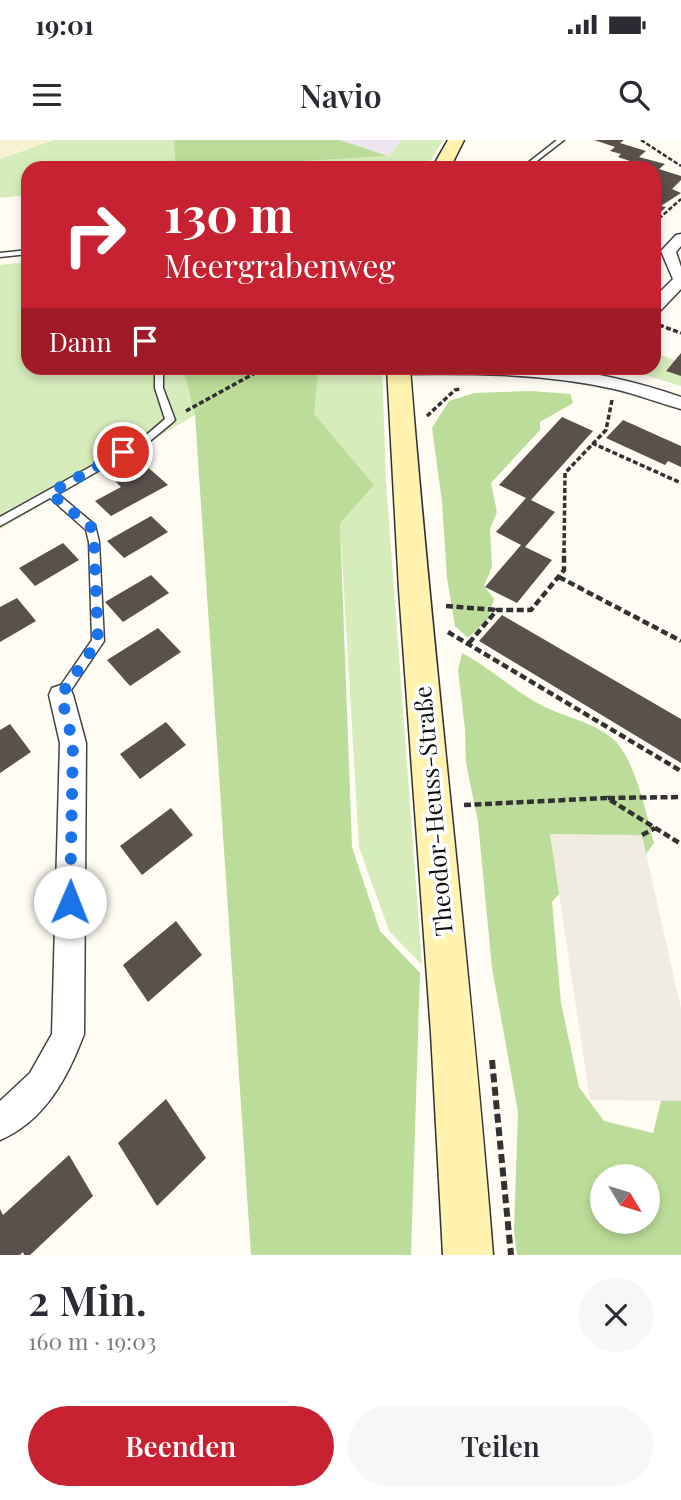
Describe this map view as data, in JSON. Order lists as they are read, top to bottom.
{
  "streets": {
    "street": ["Theodor-Heuss-Straße"]
  },
  "north": "bottom right",
  "page": {
    "status": "19:01",
    "header": "Navio",
    "turn": ["130 m", "Meergrabenweg"],
    "then": "Dann",
    "heading": ["2 Min.", "160 m · 19:03"],
    "buttons": ["Beenden", "Teilen"]
  }
}
